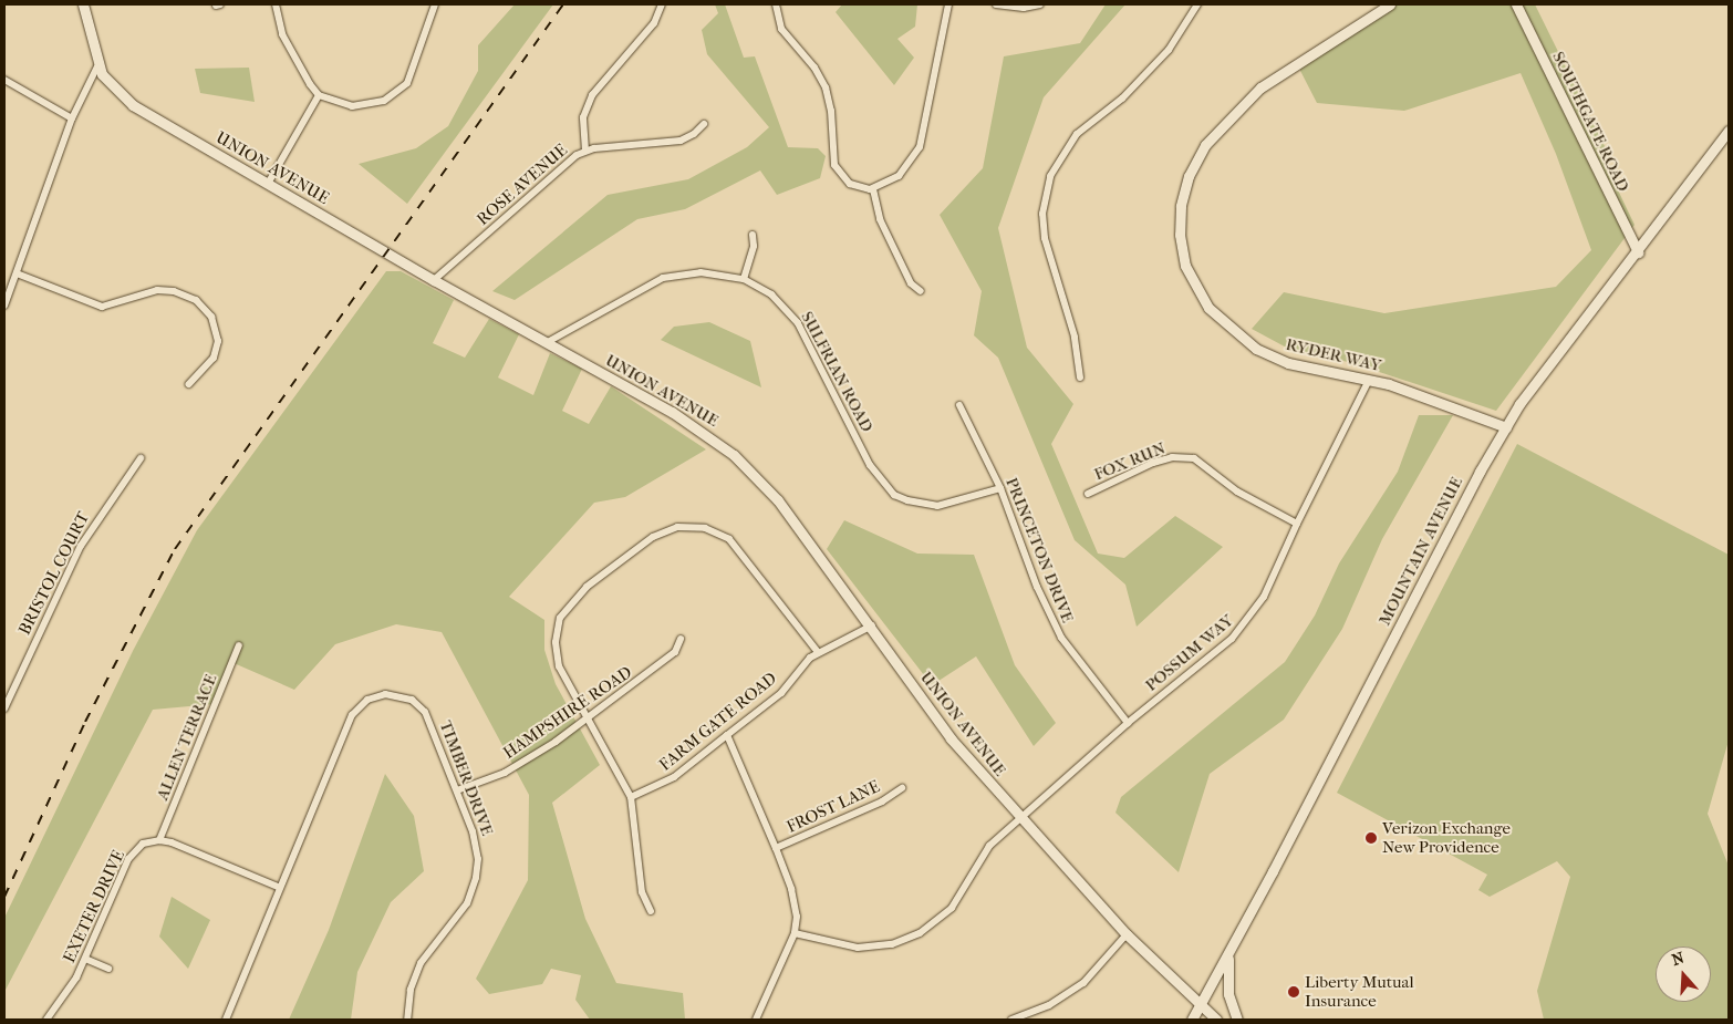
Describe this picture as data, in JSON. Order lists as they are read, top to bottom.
{
  "streets": {
    "main road": [
      "SOUTHGATE ROAD",
      "UNION AVENUE",
      "RYDER WAY",
      "MOUNTAIN AVENUE"
    ],
    "street": [
      "ROSE AVENUE",
      "SULFRIAN ROAD",
      "FOX RUN",
      "PRINCETON DRIVE",
      "BRISTOL COURT",
      "POSSUM WAY",
      "HAMPSHIRE ROAD",
      "FARM GATE ROAD",
      "ALLEN TERRACE",
      "TIMBER DRIVE",
      "FROST LANE",
      "EXETER DRIVE"
    ]
  },
  "crossings": [
    ["SOUTHGATE ROAD", "MOUNTAIN AVENUE"],
    ["UNION AVENUE", "ROSE AVENUE"],
    ["UNION AVENUE", "SULFRIAN ROAD"],
    ["UNION AVENUE", "MOUNTAIN AVENUE"],
    ["UNION AVENUE", "POSSUM WAY"],
    ["RYDER WAY", "MOUNTAIN AVENUE"],
    ["RYDER WAY", "POSSUM WAY"],
    ["SULFRIAN ROAD", "PRINCETON DRIVE"],
    ["FOX RUN", "POSSUM WAY"],
    ["PRINCETON DRIVE", "POSSUM WAY"],
    ["HAMPSHIRE ROAD", "TIMBER DRIVE"],
    ["ALLEN TERRACE", "EXETER DRIVE"]
  ],
  "places": ["Verizon Exchange New Providence", "Liberty Mutual Insurance"],
  "north": "top"
}
